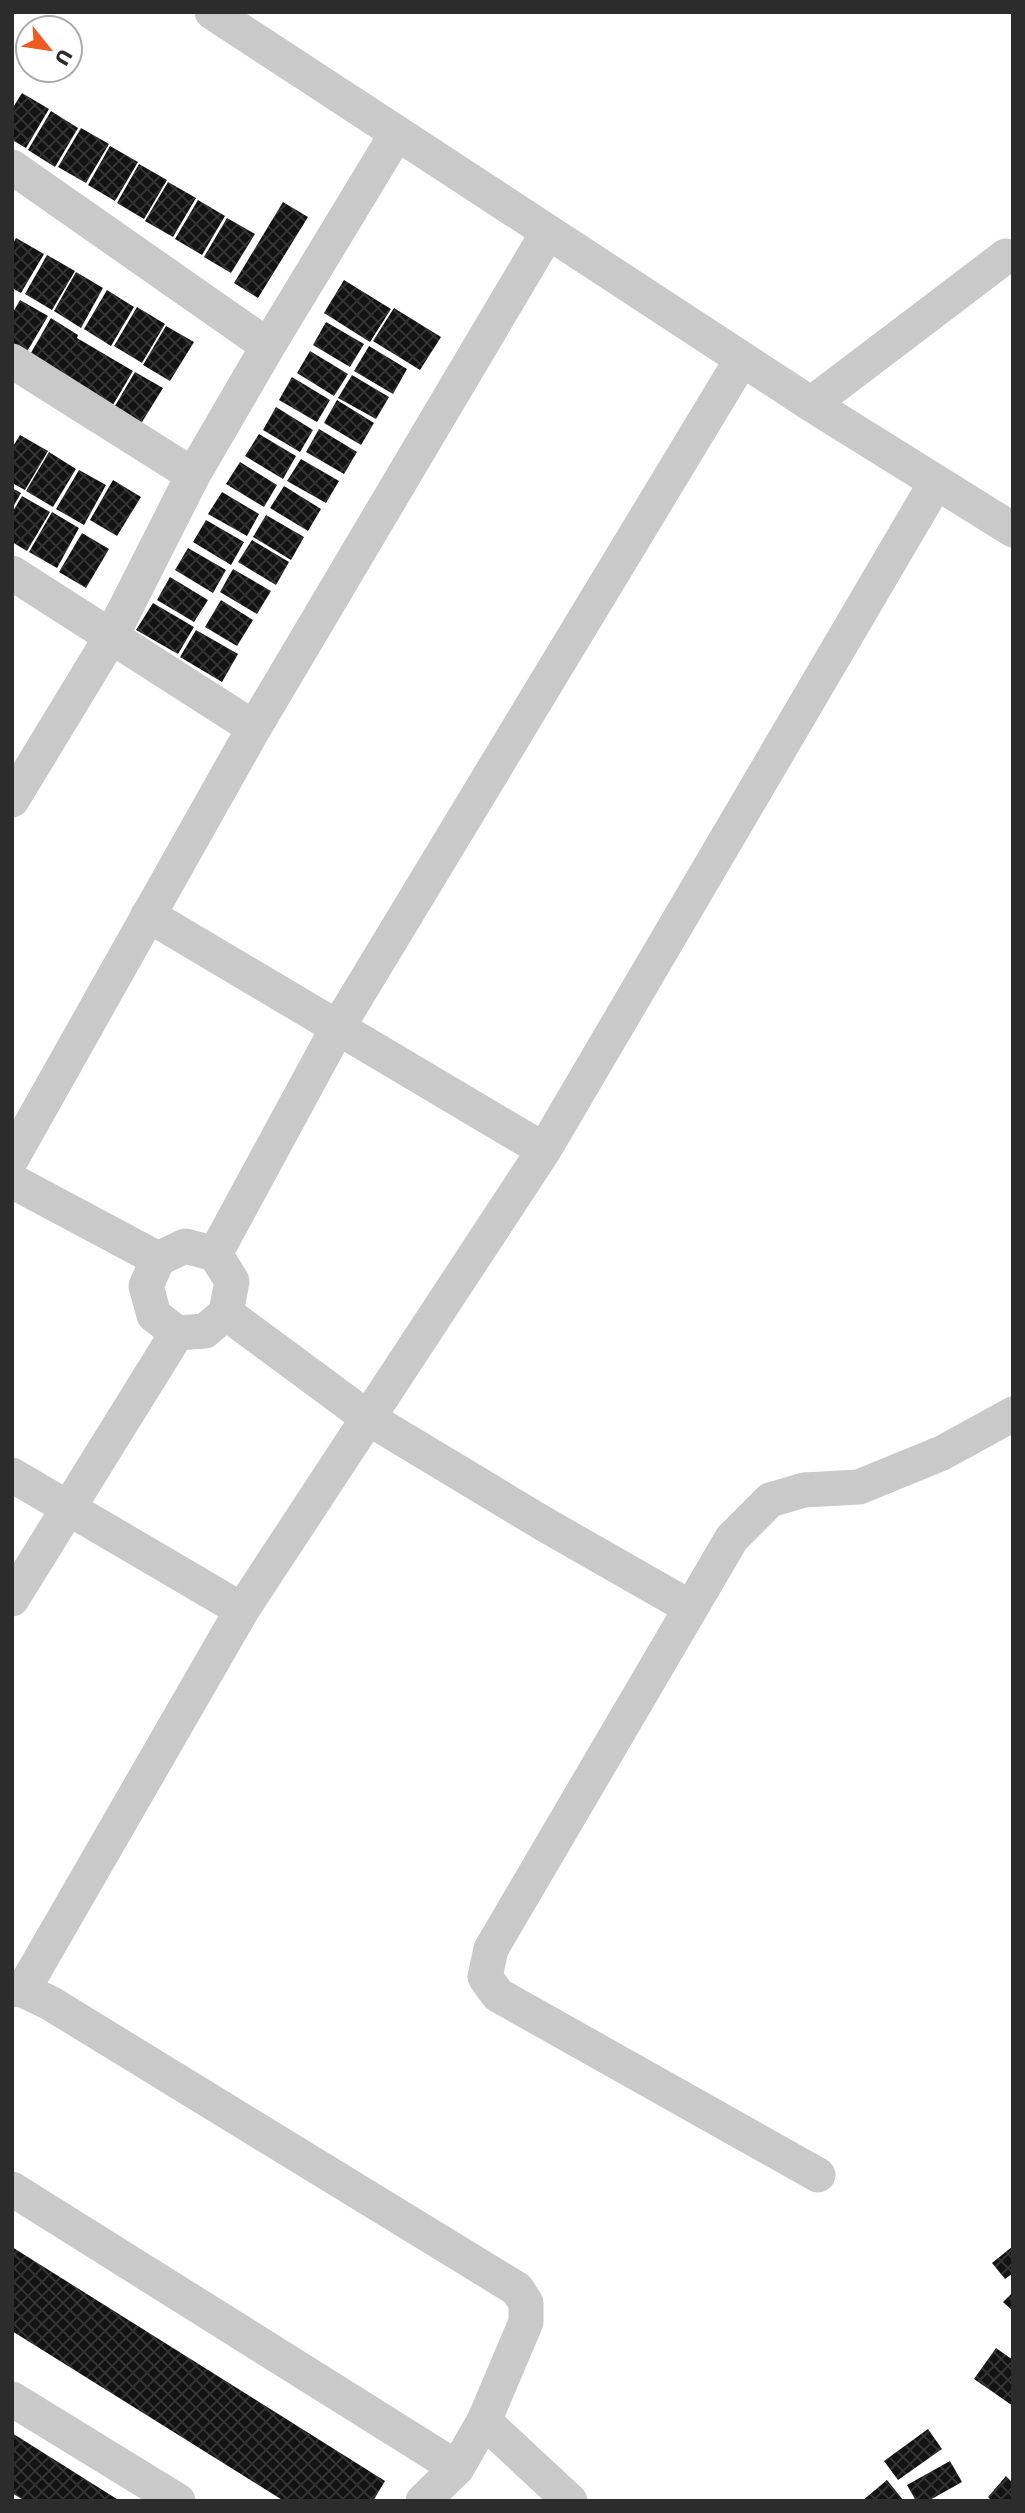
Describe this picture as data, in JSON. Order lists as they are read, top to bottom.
{
  "north": "bottom right"
}
